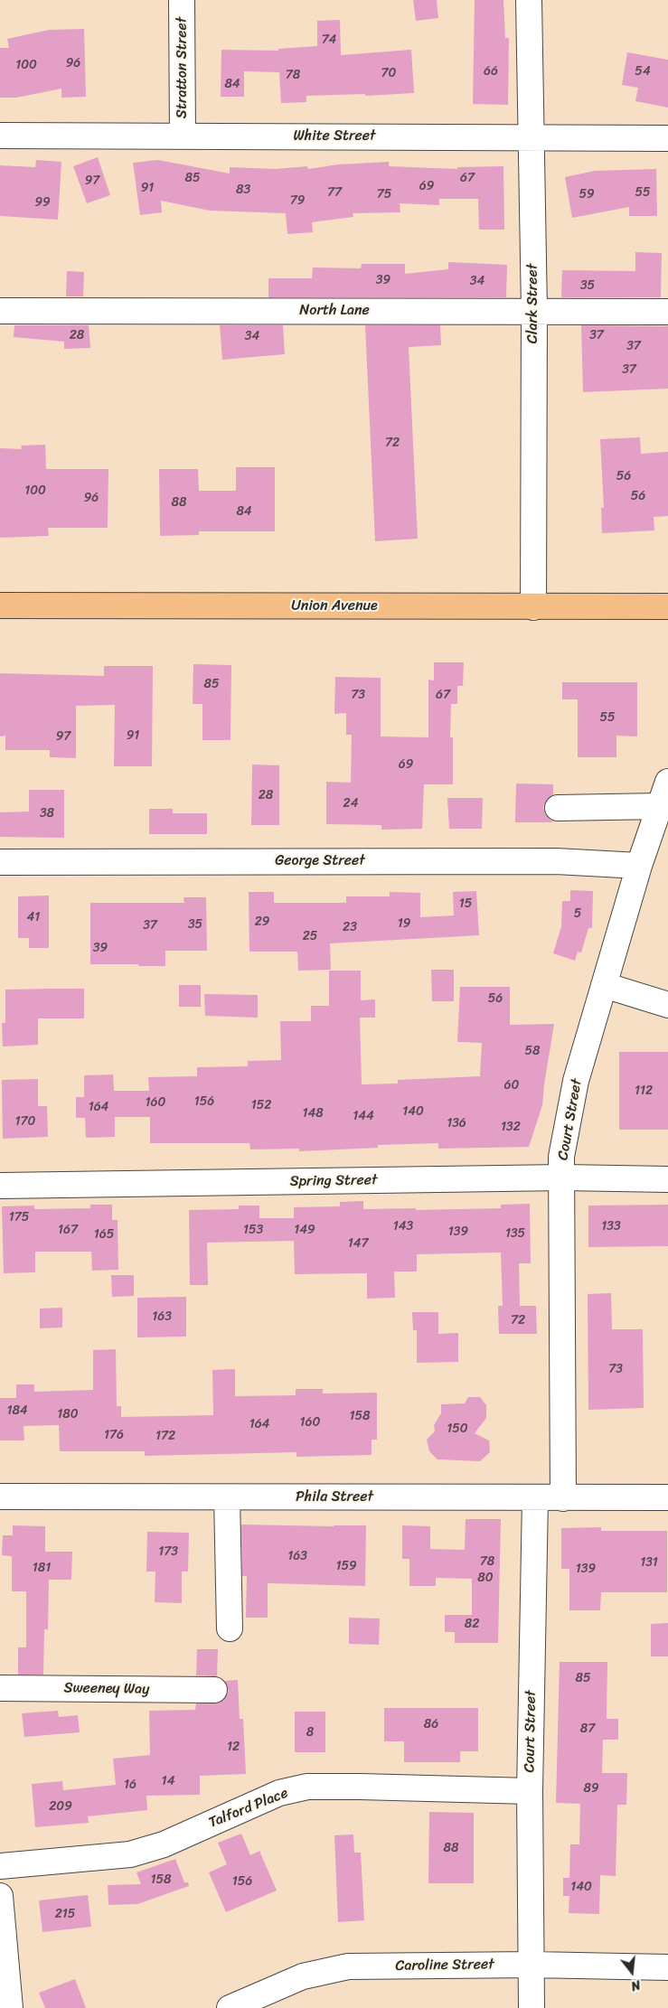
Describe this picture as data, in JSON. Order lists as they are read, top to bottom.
{
  "streets": {
    "main road": ["Union Avenue"],
    "street": [
      "Stratton Street",
      "White Street",
      "Clark Street",
      "North Lane",
      "George Street",
      "Court Street",
      "Spring Street",
      "Phila Street",
      "Sweeney Way",
      "Talford Place",
      "Caroline Street"
    ]
  },
  "crossings": [
    ["Stratton Street", "White Street"],
    ["White Street", "Clark Street"],
    ["Clark Street", "North Lane"],
    ["Clark Street", "Union Avenue"],
    ["George Street", "Court Street"],
    ["Court Street", "Spring Street"],
    ["Court Street", "Phila Street"],
    ["Court Street", "Talford Place"],
    ["Court Street", "Caroline Street"]
  ],
  "house_numbers": [
    "74",
    "96",
    "100",
    "66",
    "54",
    "70",
    "78",
    "84",
    "85",
    "67",
    "97",
    "69",
    "91",
    "83",
    "77",
    "55",
    "75",
    "59",
    "79",
    "99",
    "39",
    "34",
    "35",
    "28",
    "37",
    "34",
    "37",
    "37",
    "72",
    "56",
    "100",
    "56",
    "96",
    "88",
    "84",
    "85",
    "73",
    "67",
    "55",
    "91",
    "97",
    "69",
    "28",
    "24",
    "38",
    "15",
    "5",
    "41",
    "29",
    "19",
    "35",
    "37",
    "23",
    "25",
    "39",
    "56",
    "58",
    "60",
    "112",
    "156",
    "160",
    "152",
    "164",
    "140",
    "148",
    "144",
    "170",
    "136",
    "132",
    "175",
    "143",
    "133",
    "167",
    "153",
    "149",
    "139",
    "135",
    "165",
    "147",
    "163",
    "72",
    "73",
    "184",
    "180",
    "158",
    "160",
    "164",
    "150",
    "176",
    "172",
    "173",
    "163",
    "78",
    "131",
    "159",
    "181",
    "139",
    "80",
    "82",
    "85",
    "86",
    "87",
    "8",
    "12",
    "14",
    "16",
    "89",
    "209",
    "88",
    "158",
    "156",
    "140",
    "215"
  ],
  "north": "bottom"
}
